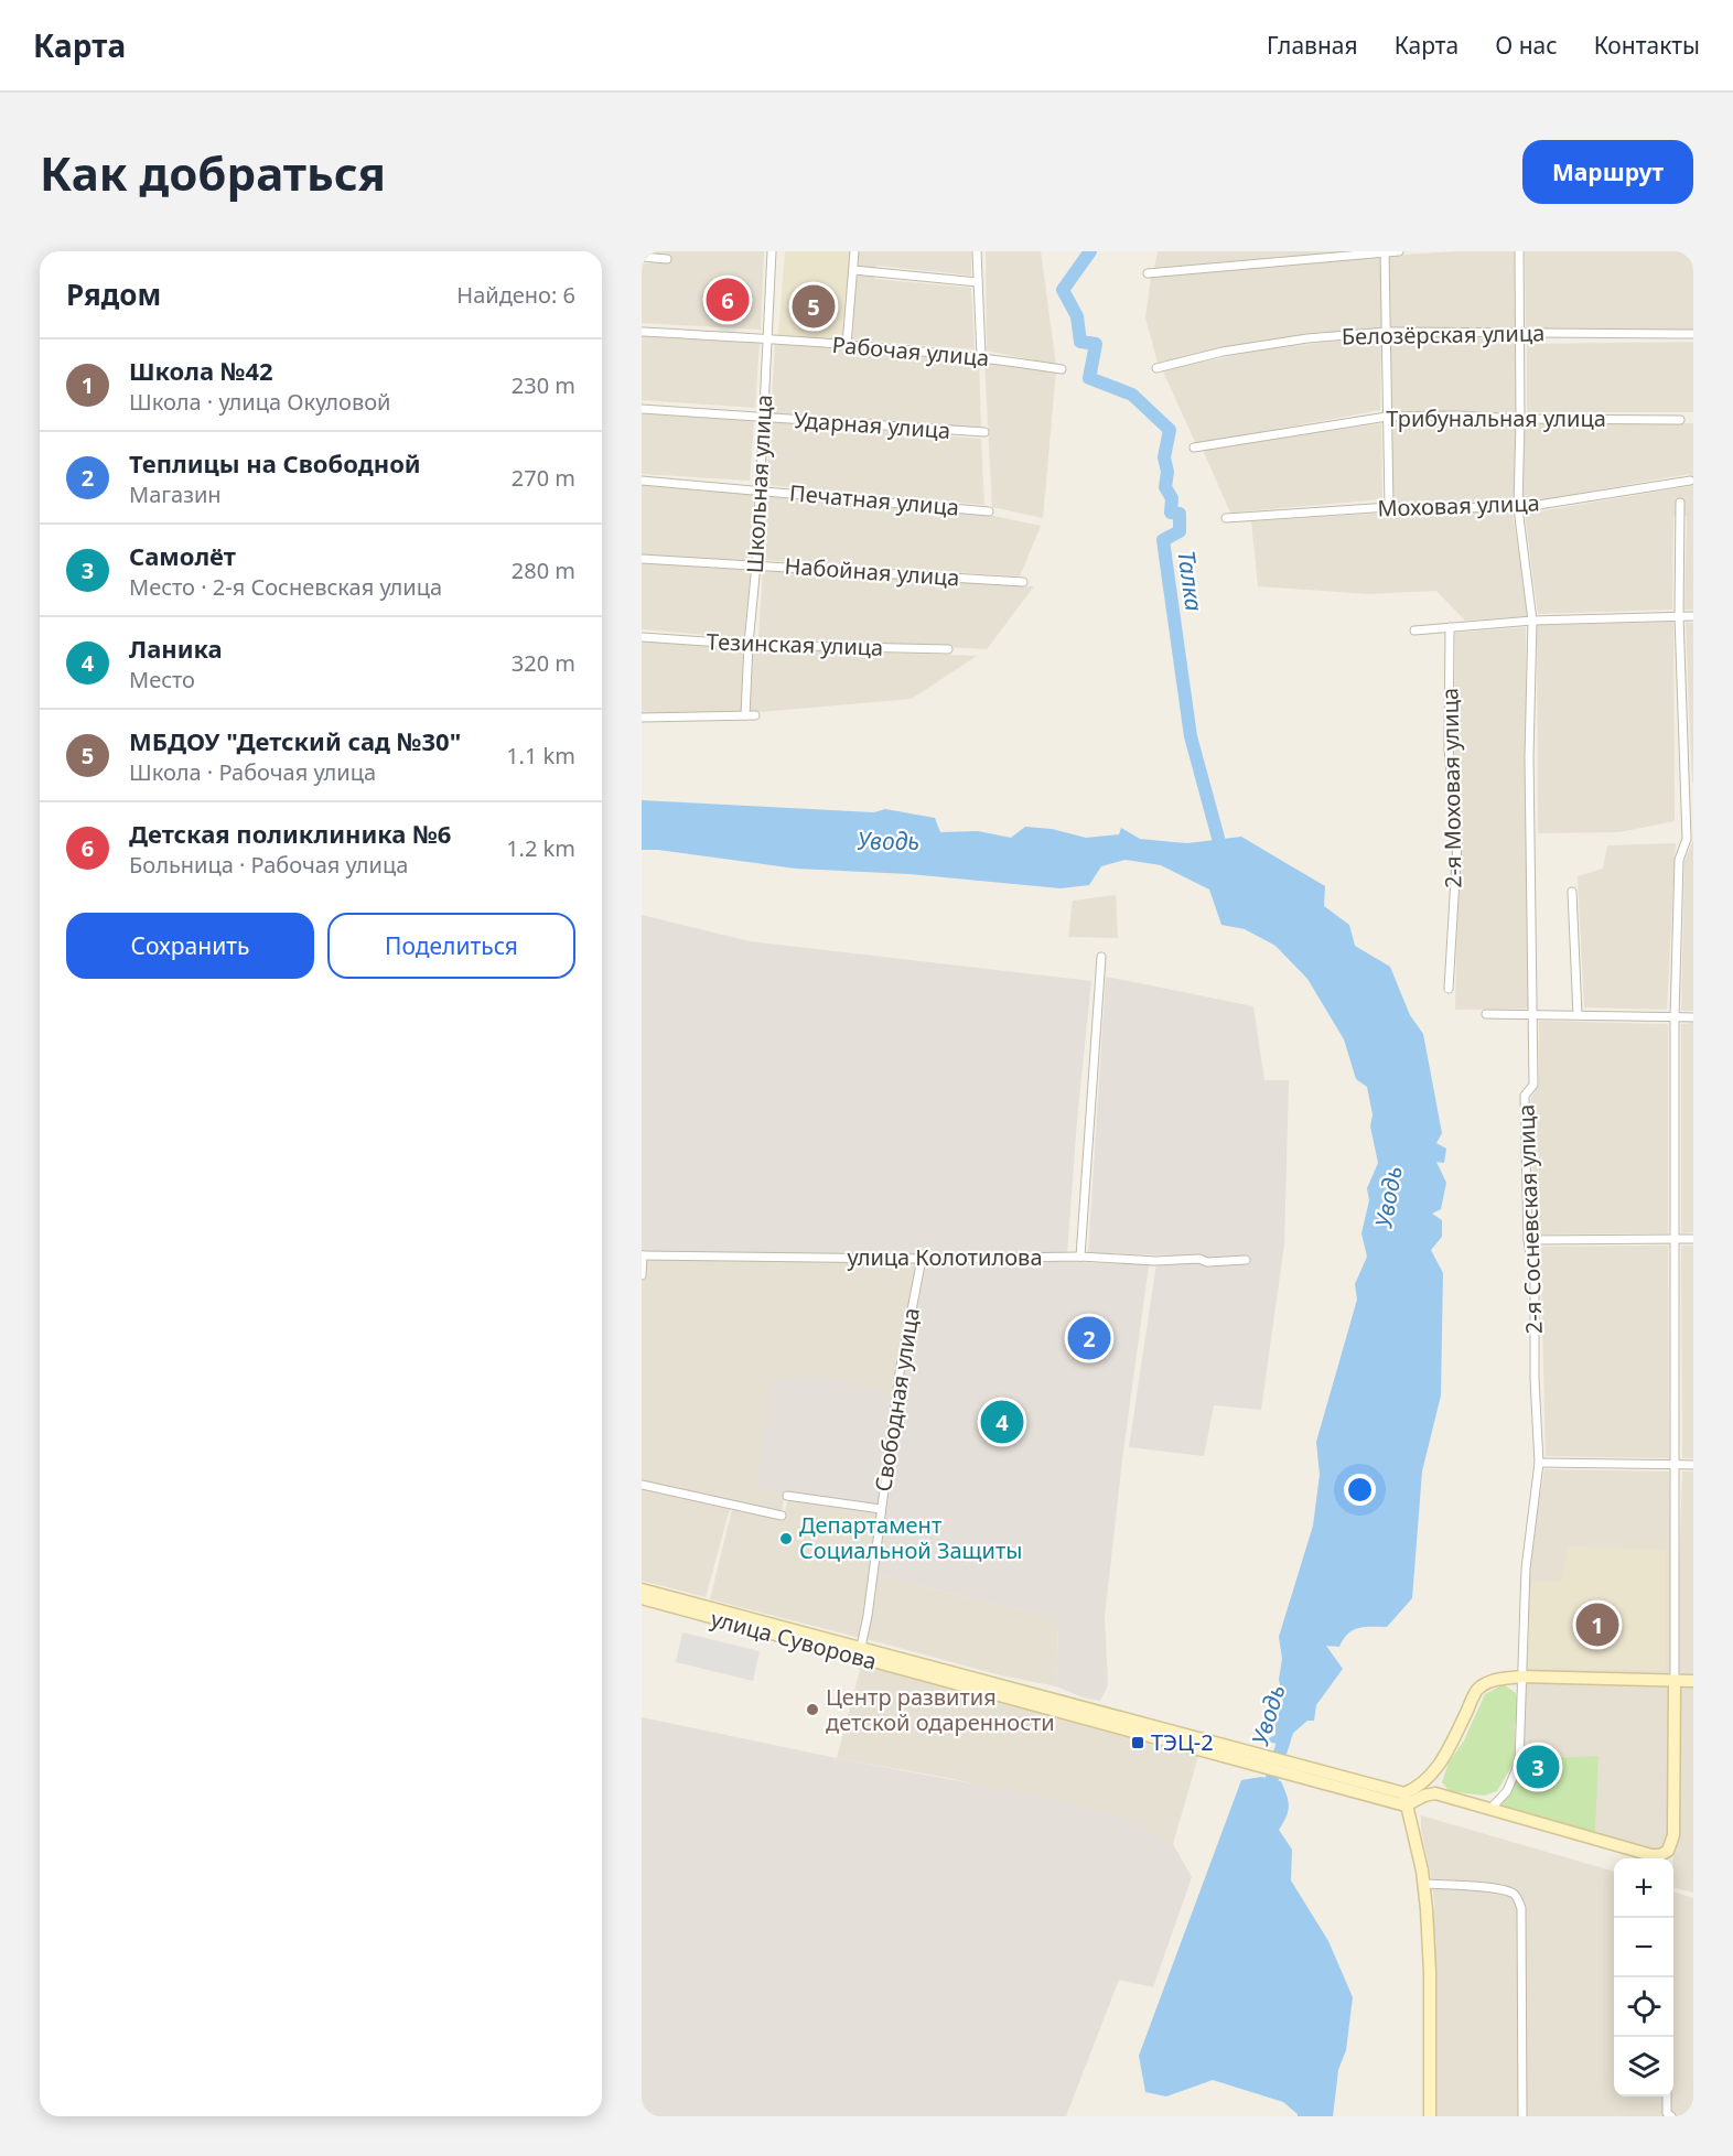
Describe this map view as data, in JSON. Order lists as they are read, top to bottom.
{
  "streets": {
    "main road": ["улица Суворова"],
    "street": [
      "Белозёрская улица",
      "Рабочая улица",
      "Трибунальная улица",
      "Ударная улица",
      "Школьная улица",
      "Печатная улица",
      "Моховая улица",
      "Набойная улица",
      "Тезинская улица",
      "2-я Моховая улица",
      "2-я Сосневская улица",
      "улица Колотилова",
      "Свободная улица"
    ]
  },
  "crossings": [
    ["Белозёрская улица", "2-я Сосневская улица"],
    ["Рабочая улица", "Школьная улица"],
    ["Трибунальная улица", "2-я Сосневская улица"],
    ["Ударная улица", "Школьная улица"],
    ["Школьная улица", "Печатная улица"],
    ["Школьная улица", "Набойная улица"],
    ["Школьная улица", "Тезинская улица"],
    ["Моховая улица", "2-я Сосневская улица"],
    ["улица Колотилова", "Свободная улица"],
    ["Свободная улица", "улица Суворова"]
  ],
  "water": ["Талка", "Уводь"],
  "places": {
    "other": ["Департамент Социальной Защиты", "Центр развития детской одаренности"],
    "transit": ["ТЭЦ-2"]
  },
  "page": {
    "header": "Карта",
    "nav": [
      "Главная",
      "Карта",
      "О нас",
      "Контакты"
    ],
    "buttons": [
      "Маршрут",
      ["Сохранить", "Поделиться"]
    ],
    "title": "Как добраться",
    "heading": ["Рядом", "Найдено: 6"],
    "pins": [
      "6",
      "5",
      "2",
      "4",
      "1",
      "3"
    ],
    "list": [
      {
        "mark": "1",
        "name": "Школа №42",
        "note": "Школа · улица Окуловой",
        "value": "230 m"
      },
      {
        "mark": "2",
        "name": "Теплицы на Свободной",
        "note": "Магазин",
        "value": "270 m"
      },
      {
        "mark": "3",
        "name": "Самолёт",
        "note": "Место · 2-я Сосневская улица",
        "value": "280 m"
      },
      {
        "mark": "4",
        "name": "Ланика",
        "note": "Место",
        "value": "320 m"
      },
      {
        "mark": "5",
        "name": "МБДОУ \"Детский сад №30\"",
        "note": "Школа · Рабочая улица",
        "value": "1.1 km"
      },
      {
        "mark": "6",
        "name": "Детская поликлиника №6",
        "note": "Больница · Рабочая улица",
        "value": "1.2 km"
      }
    ],
    "map_buttons": ["+", "−"]
  }
}
